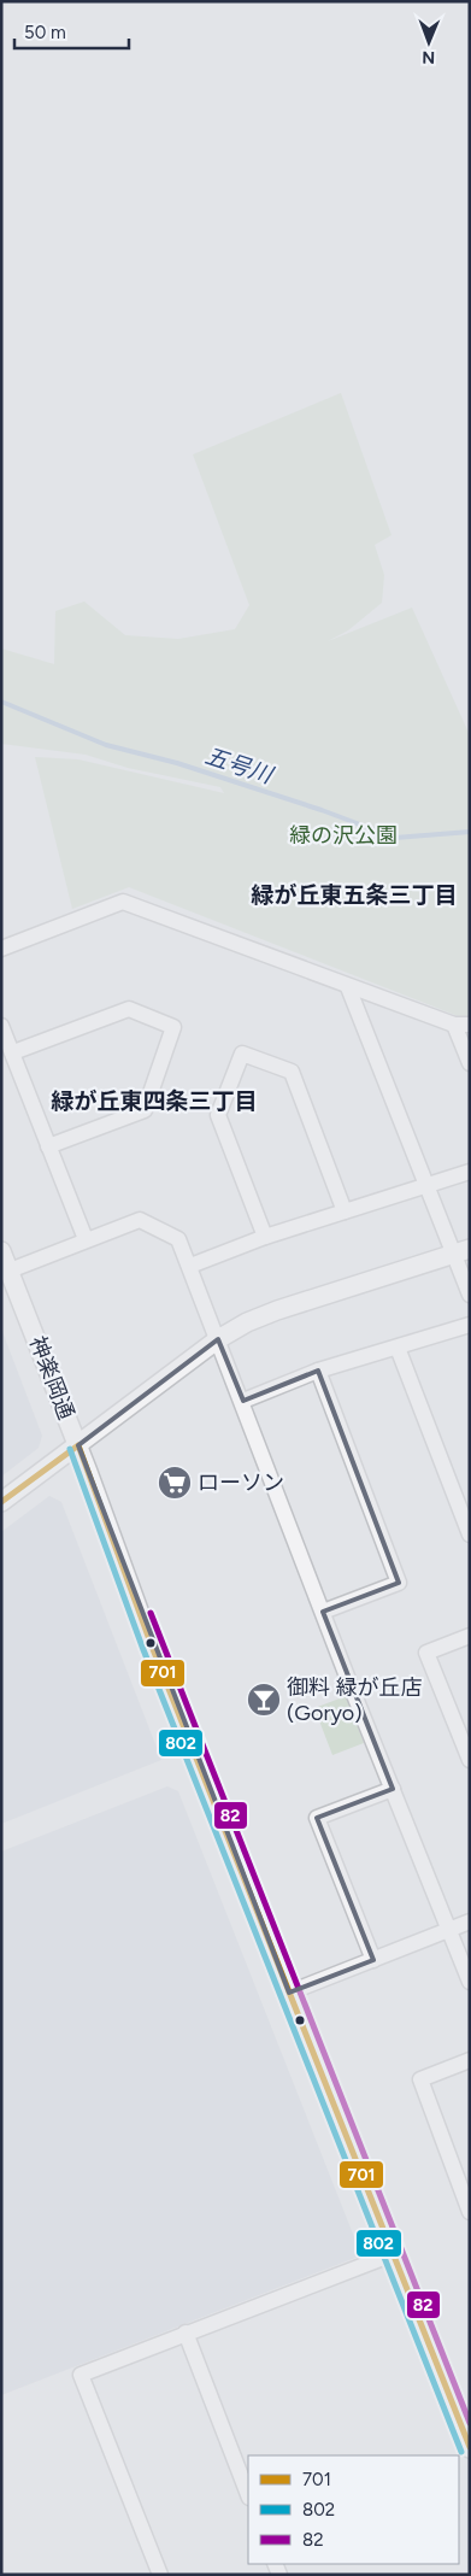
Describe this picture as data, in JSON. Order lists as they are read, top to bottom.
{
  "streets": {
    "street": ["神楽岡通"]
  },
  "districts": ["緑が丘東五条三丁目", "緑が丘東四条三丁目"],
  "water": ["五号川"],
  "parks": ["緑の沢公園"],
  "places": {
    "supermarket": ["ローソン"],
    "bar": ["御料 緑が丘店 (Goryo)"]
  },
  "lines": ["transit line 701", "transit line 802", "transit line 82"],
  "legend": ["701", "802", "82"],
  "scale_bar": "50 m",
  "north": "bottom"
}
